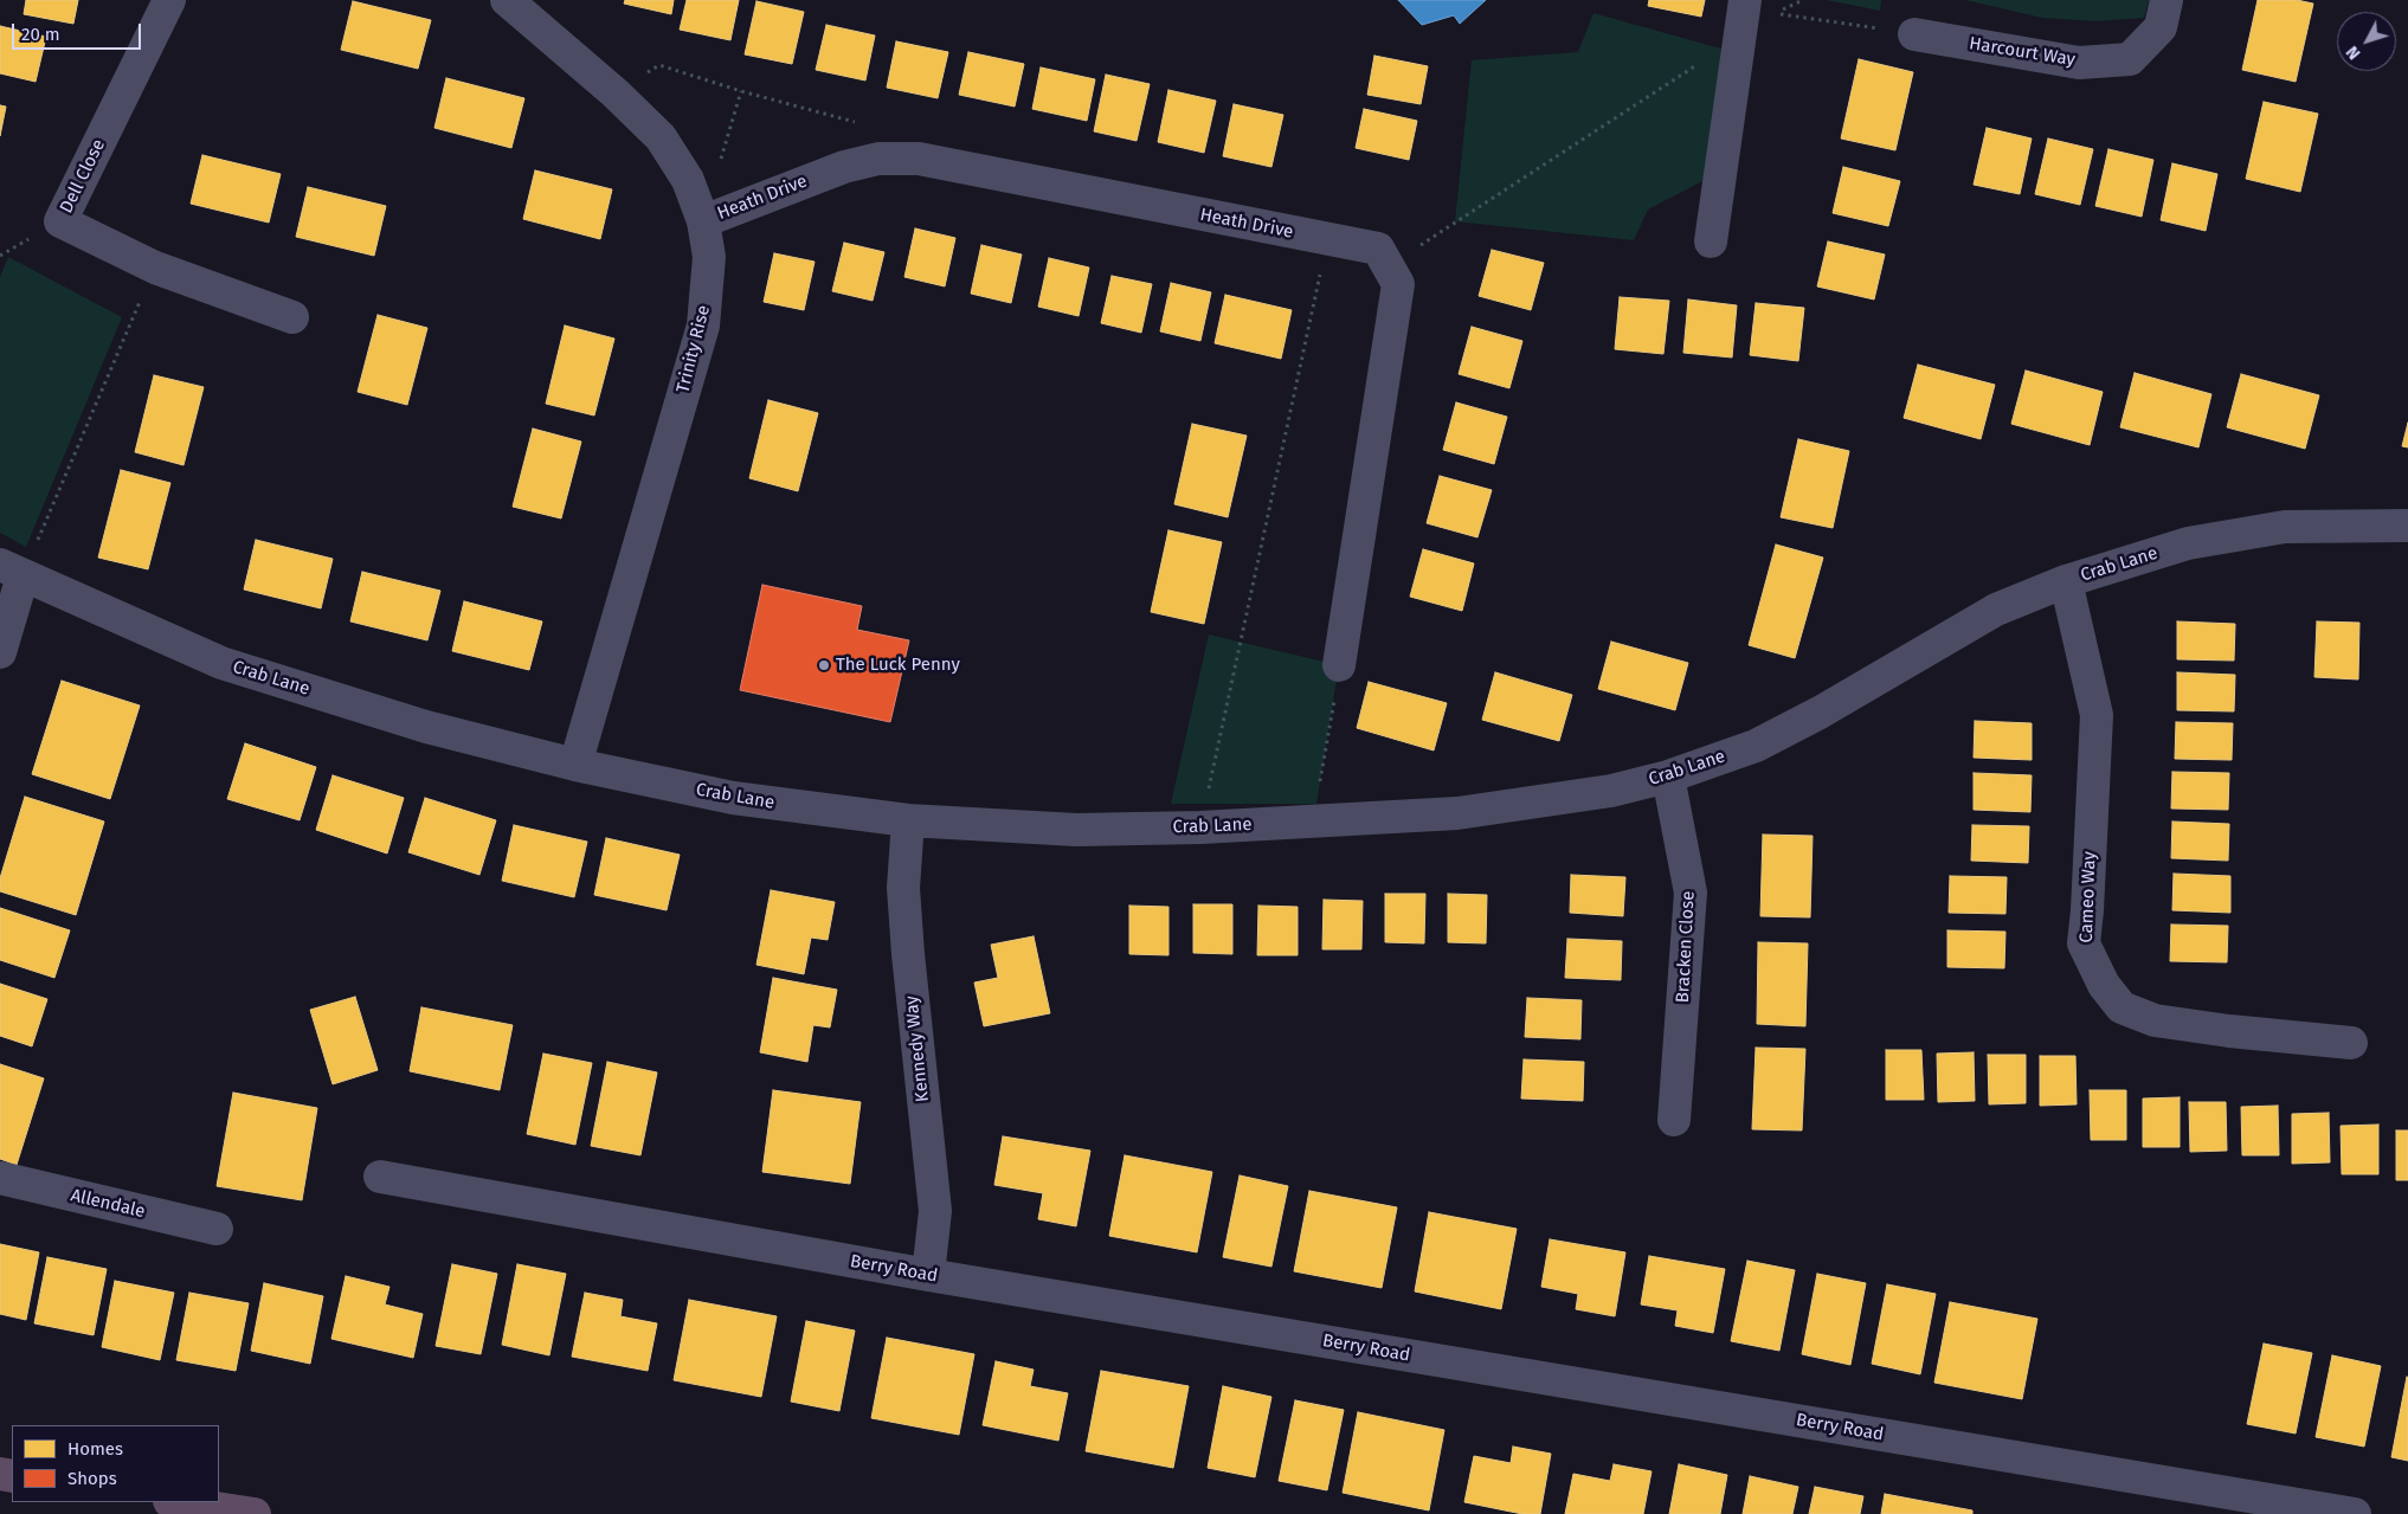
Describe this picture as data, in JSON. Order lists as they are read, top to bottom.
{
  "streets": {
    "street": [
      "Harcourt Way",
      "Dell Close",
      "Heath Drive",
      "Trinity Rise",
      "Crab Lane",
      "Cameo Way",
      "Bracken Close",
      "Kennedy Way",
      "Allendale",
      "Berry Road"
    ]
  },
  "crossings": [
    ["Heath Drive", "Trinity Rise"],
    ["Trinity Rise", "Crab Lane"],
    ["Crab Lane", "Cameo Way"],
    ["Crab Lane", "Bracken Close"],
    ["Crab Lane", "Kennedy Way"],
    ["Kennedy Way", "Berry Road"]
  ],
  "places": ["The Luck Penny"],
  "legend": ["Homes", "Shops"],
  "scale_bar": "20 m",
  "north": "bottom left"
}
